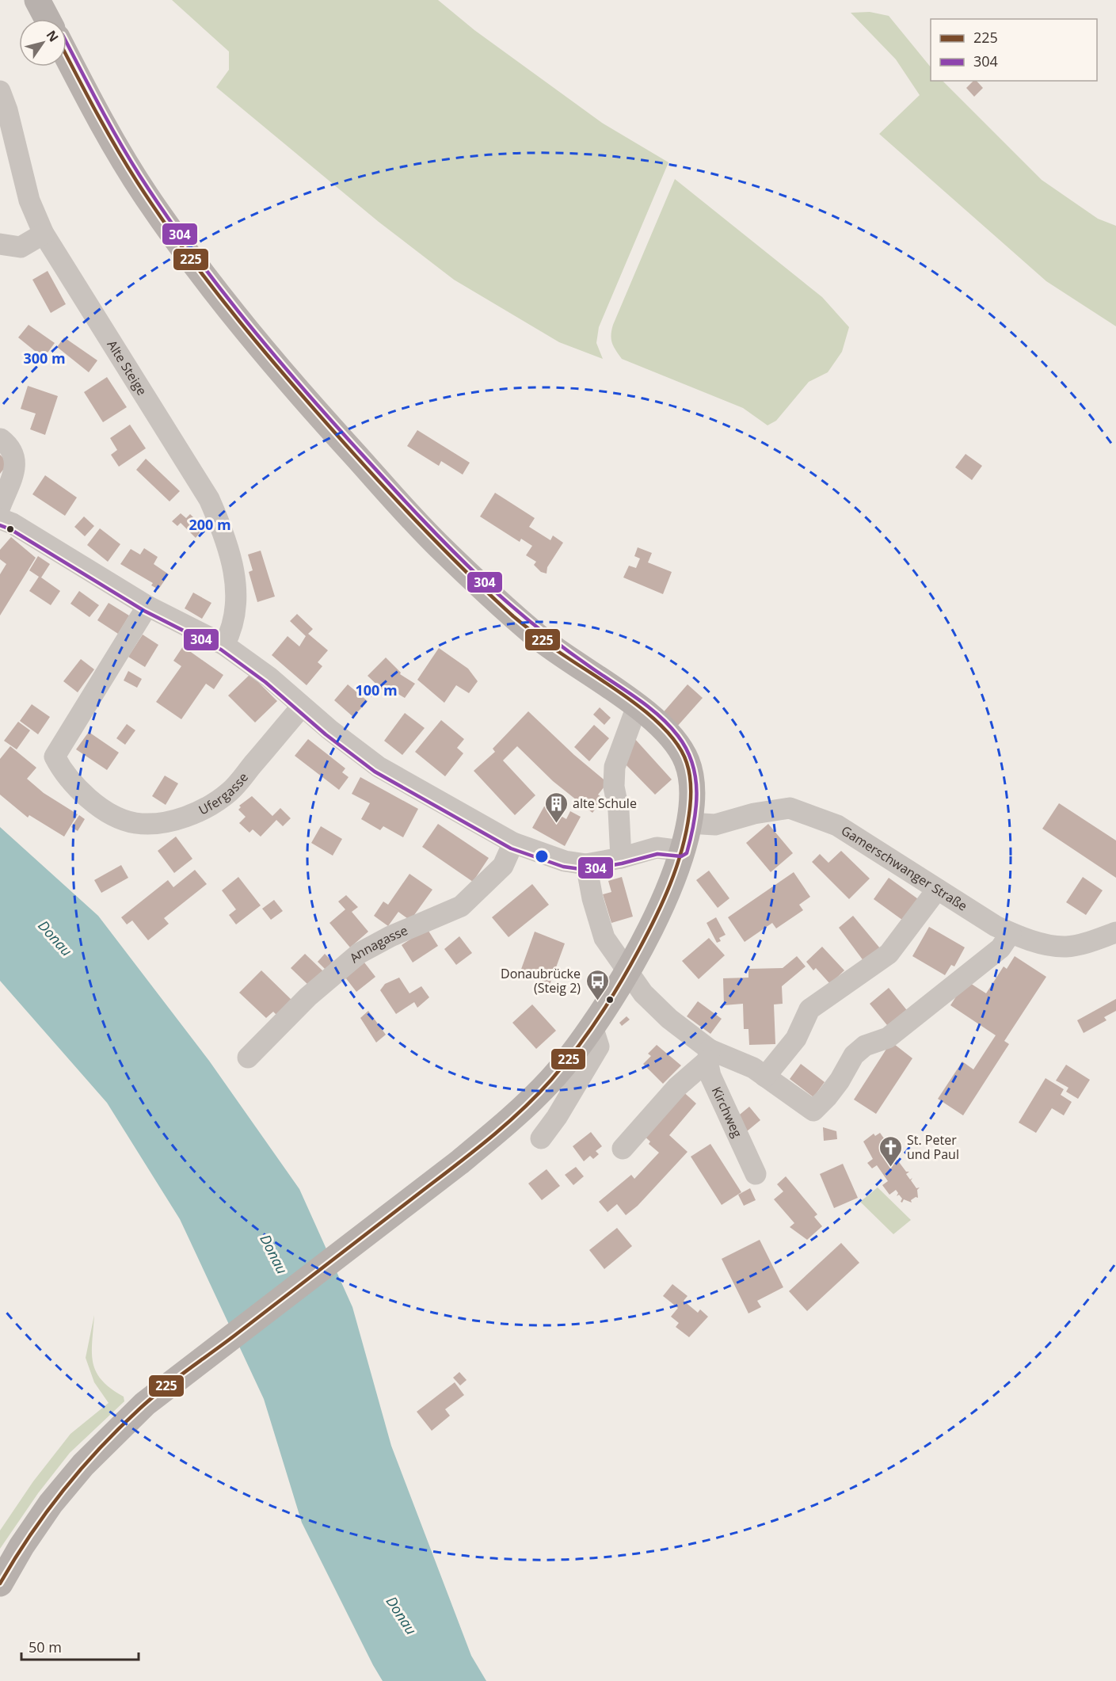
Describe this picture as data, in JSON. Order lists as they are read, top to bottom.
{
  "streets": {
    "street": [
      "Alte Steige",
      "Ufergasse",
      "Gamerschwanger Straße",
      "Annagasse",
      "Kirchweg"
    ]
  },
  "water": ["Donau"],
  "places": {
    "building": ["alte Schule"],
    "bus stop": ["Donaubrücke (Steig 2)"],
    "church": ["St. Peter und Paul"]
  },
  "lines": ["transit line 304", "transit line 225"],
  "legend": ["225", "304"],
  "scale_bar": "50 m",
  "north": "top right",
  "rings": ["300 m", "200 m", "100 m"]
}
